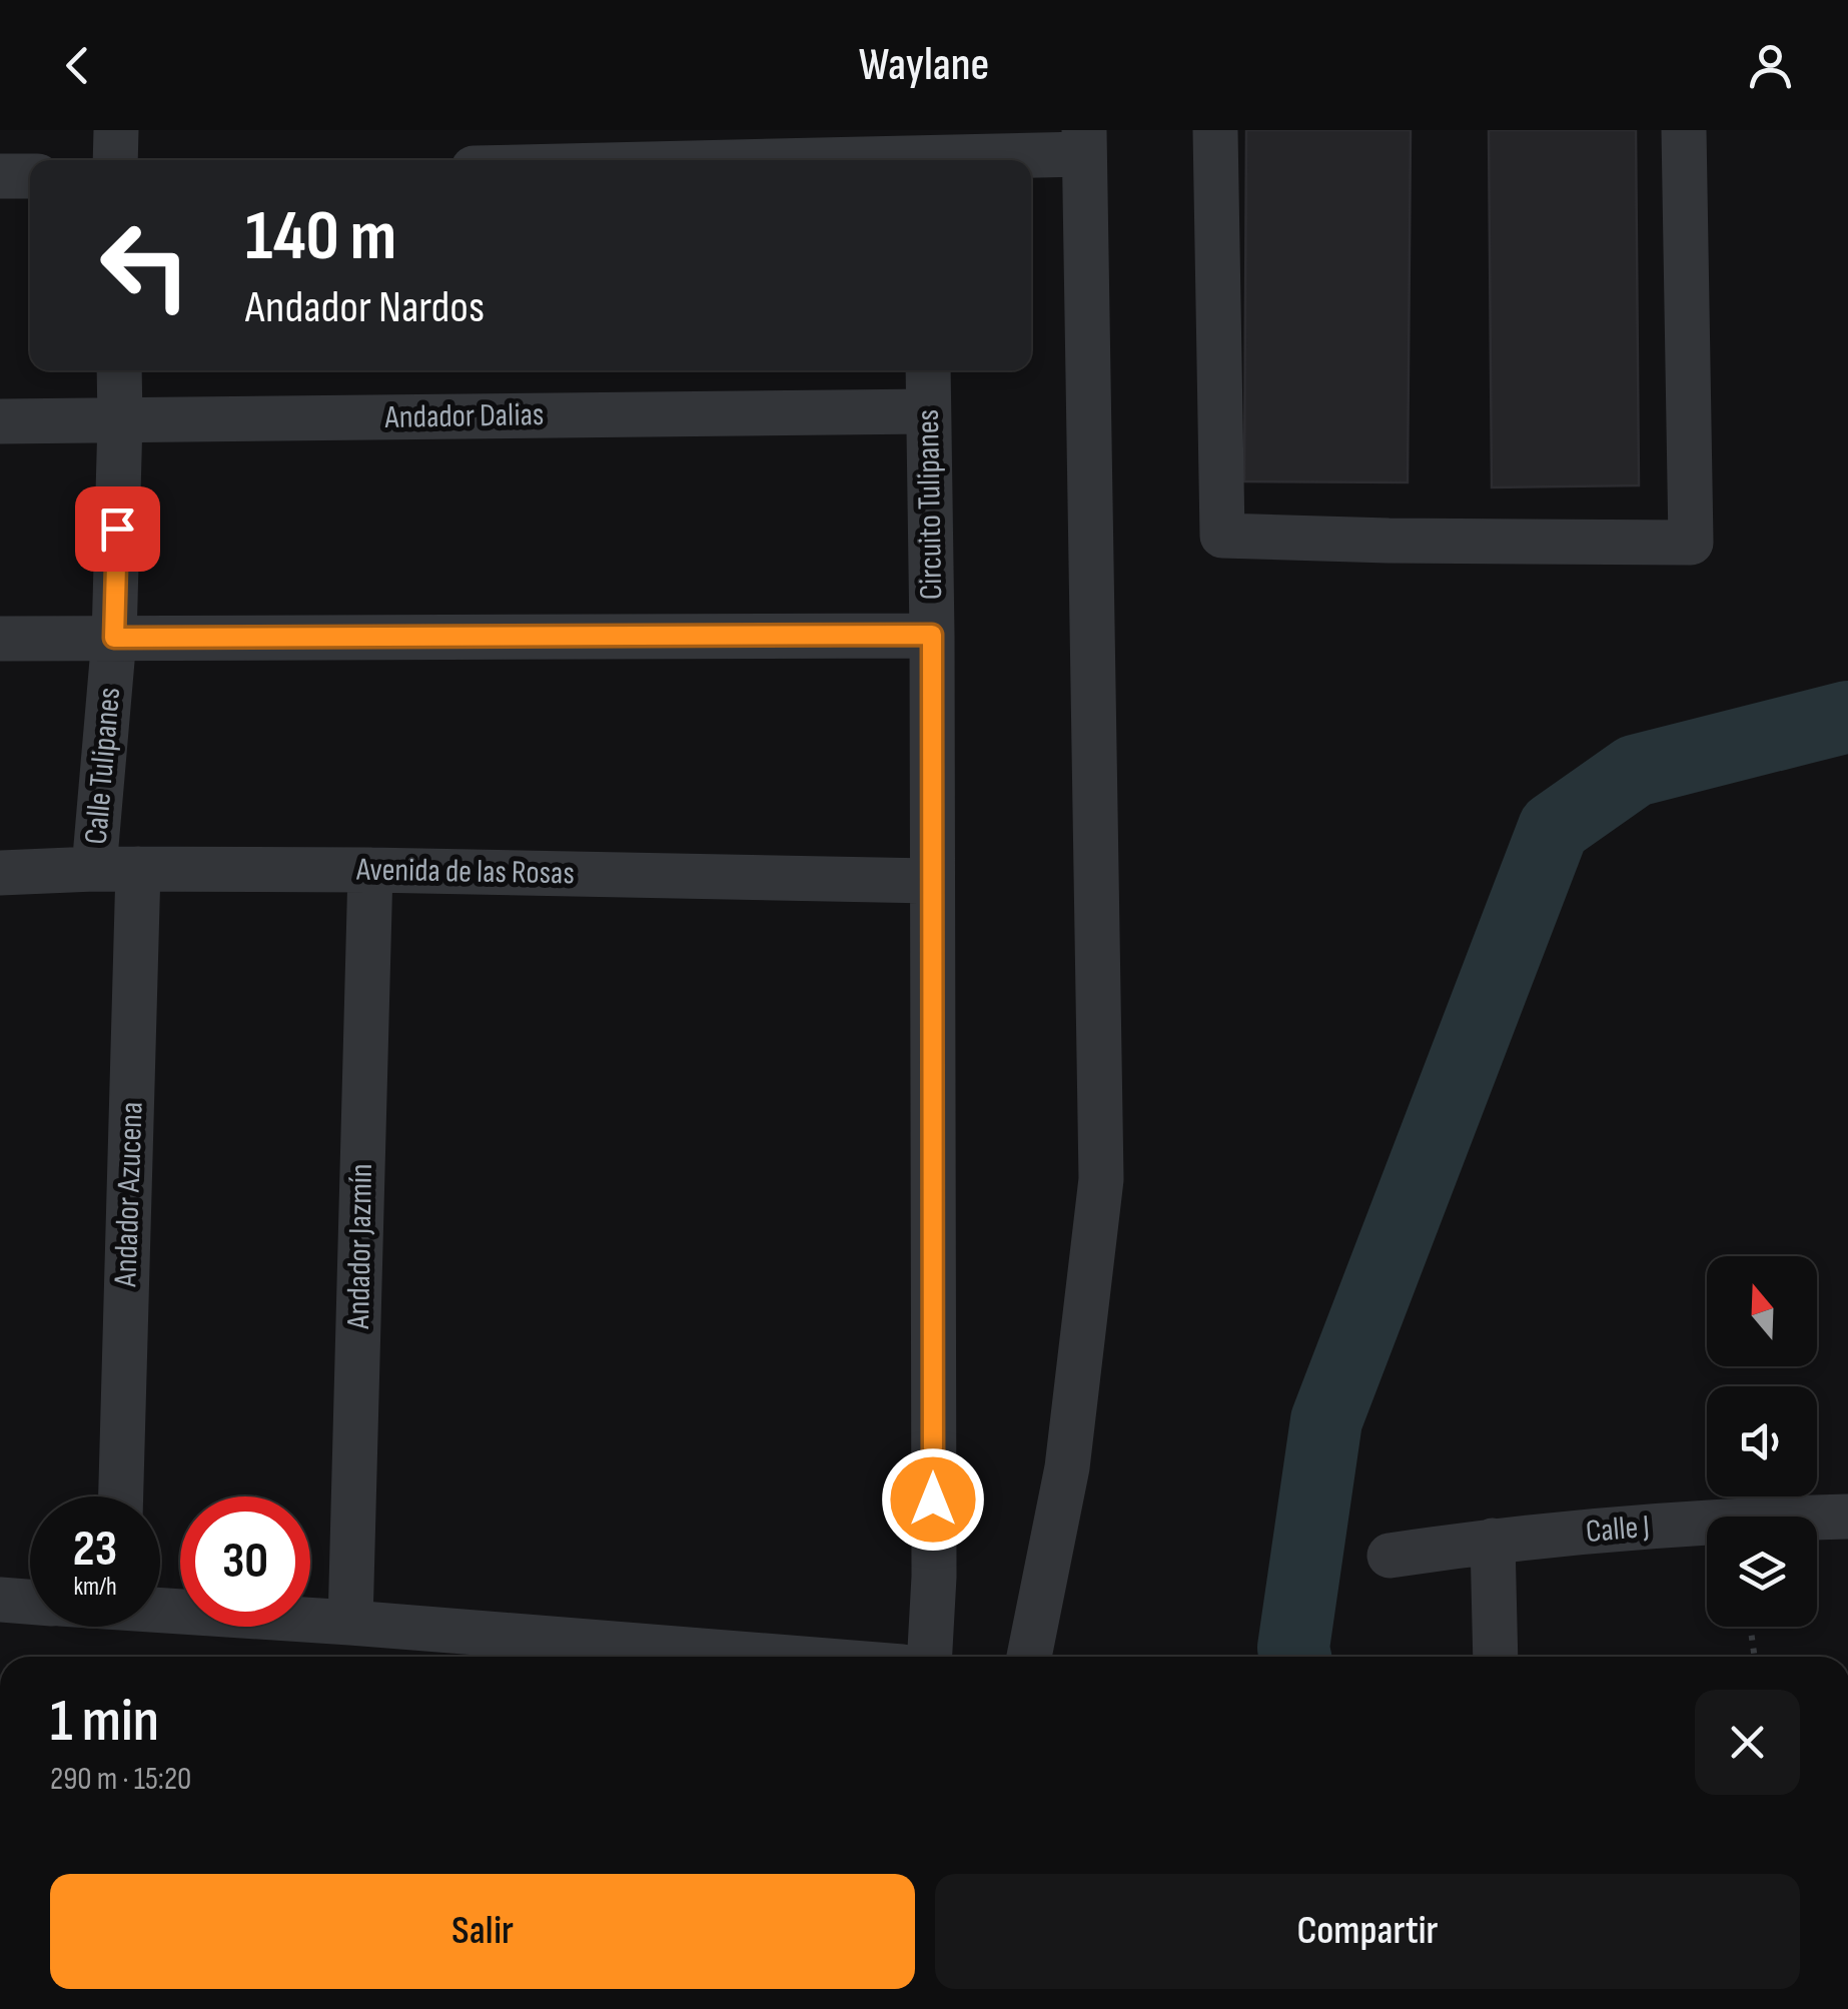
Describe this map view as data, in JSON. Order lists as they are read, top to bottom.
{
  "streets": {
    "street": [
      "Andador Dalias",
      "Circuito Tulipanes",
      "Calle Tulipanes",
      "Avenida de las Rosas",
      "Andador Azucena",
      "Andador Jazmín",
      "Calle J"
    ]
  },
  "crossings": [
    ["Andador Dalias", "Circuito Tulipanes"],
    ["Andador Dalias", "Calle Tulipanes"],
    ["Circuito Tulipanes", "Avenida de las Rosas"],
    ["Calle Tulipanes", "Avenida de las Rosas"],
    ["Calle Tulipanes", "Andador Azucena"],
    ["Avenida de las Rosas", "Andador Azucena"],
    ["Avenida de las Rosas", "Andador Jazmín"]
  ],
  "north": "top",
  "page": {
    "header": "Waylane",
    "turn": ["140 m", "Andador Nardos"],
    "speed": "23 km/h",
    "limit": "30",
    "heading": ["1 min", "290 m · 15:20"],
    "buttons": ["Salir", "Compartir"]
  }
}
